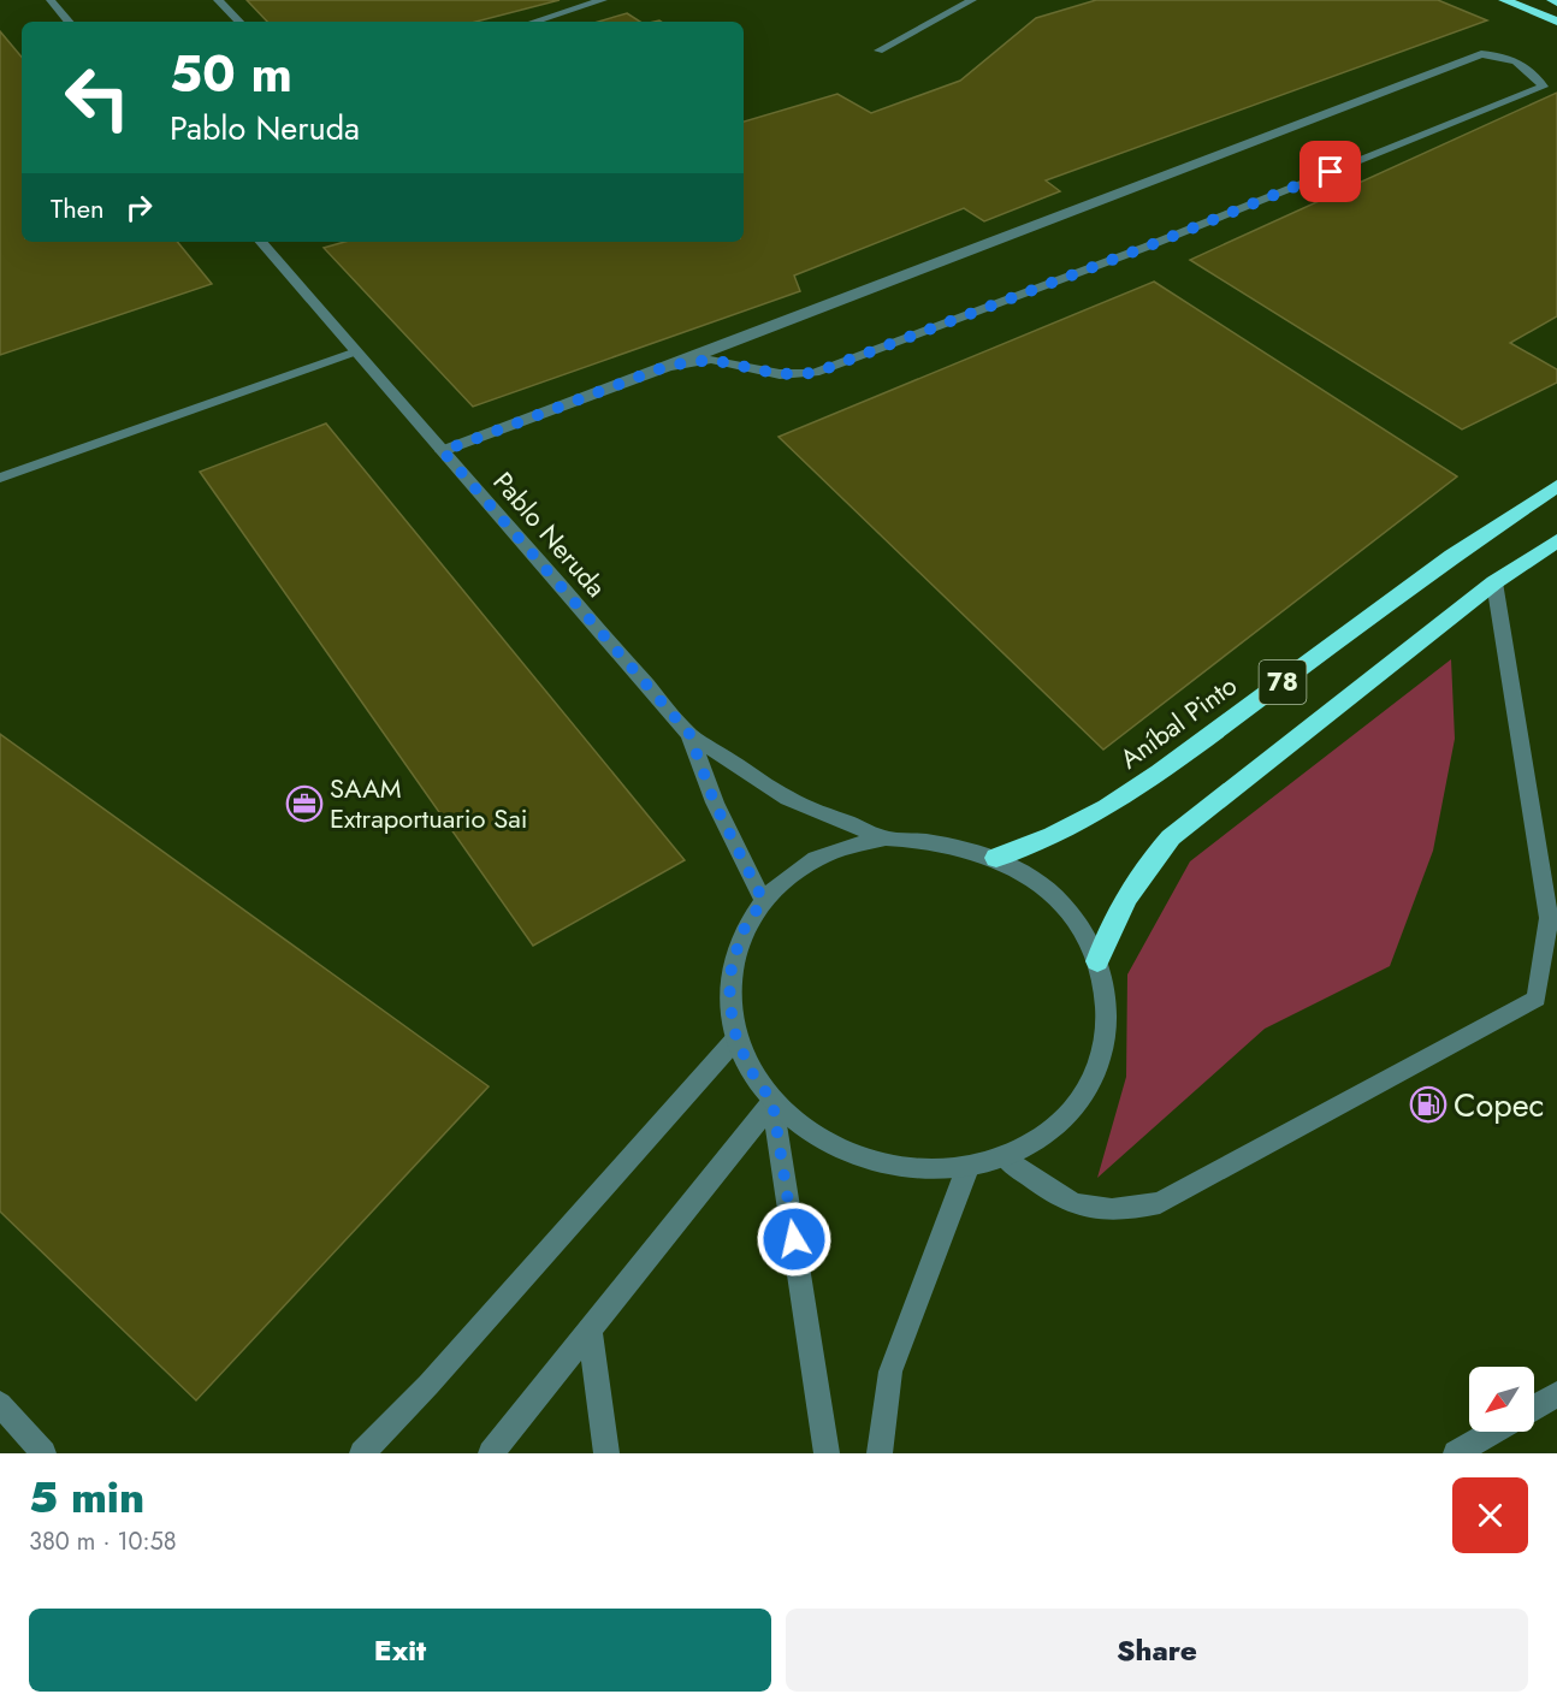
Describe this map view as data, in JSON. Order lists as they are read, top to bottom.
{
  "streets": {
    "highway": ["78", "Aníbal Pinto"],
    "street": ["Pablo Neruda"]
  },
  "places": {
    "office": ["SAAM Extraportuario Sai"],
    "fuel station": ["Copec"]
  },
  "north": "bottom left",
  "page": {
    "turn": ["50 m", "Pablo Neruda"],
    "then": "Then",
    "heading": ["5 min", "380 m · 10:58"],
    "buttons": ["Exit", "Share"]
  }
}
